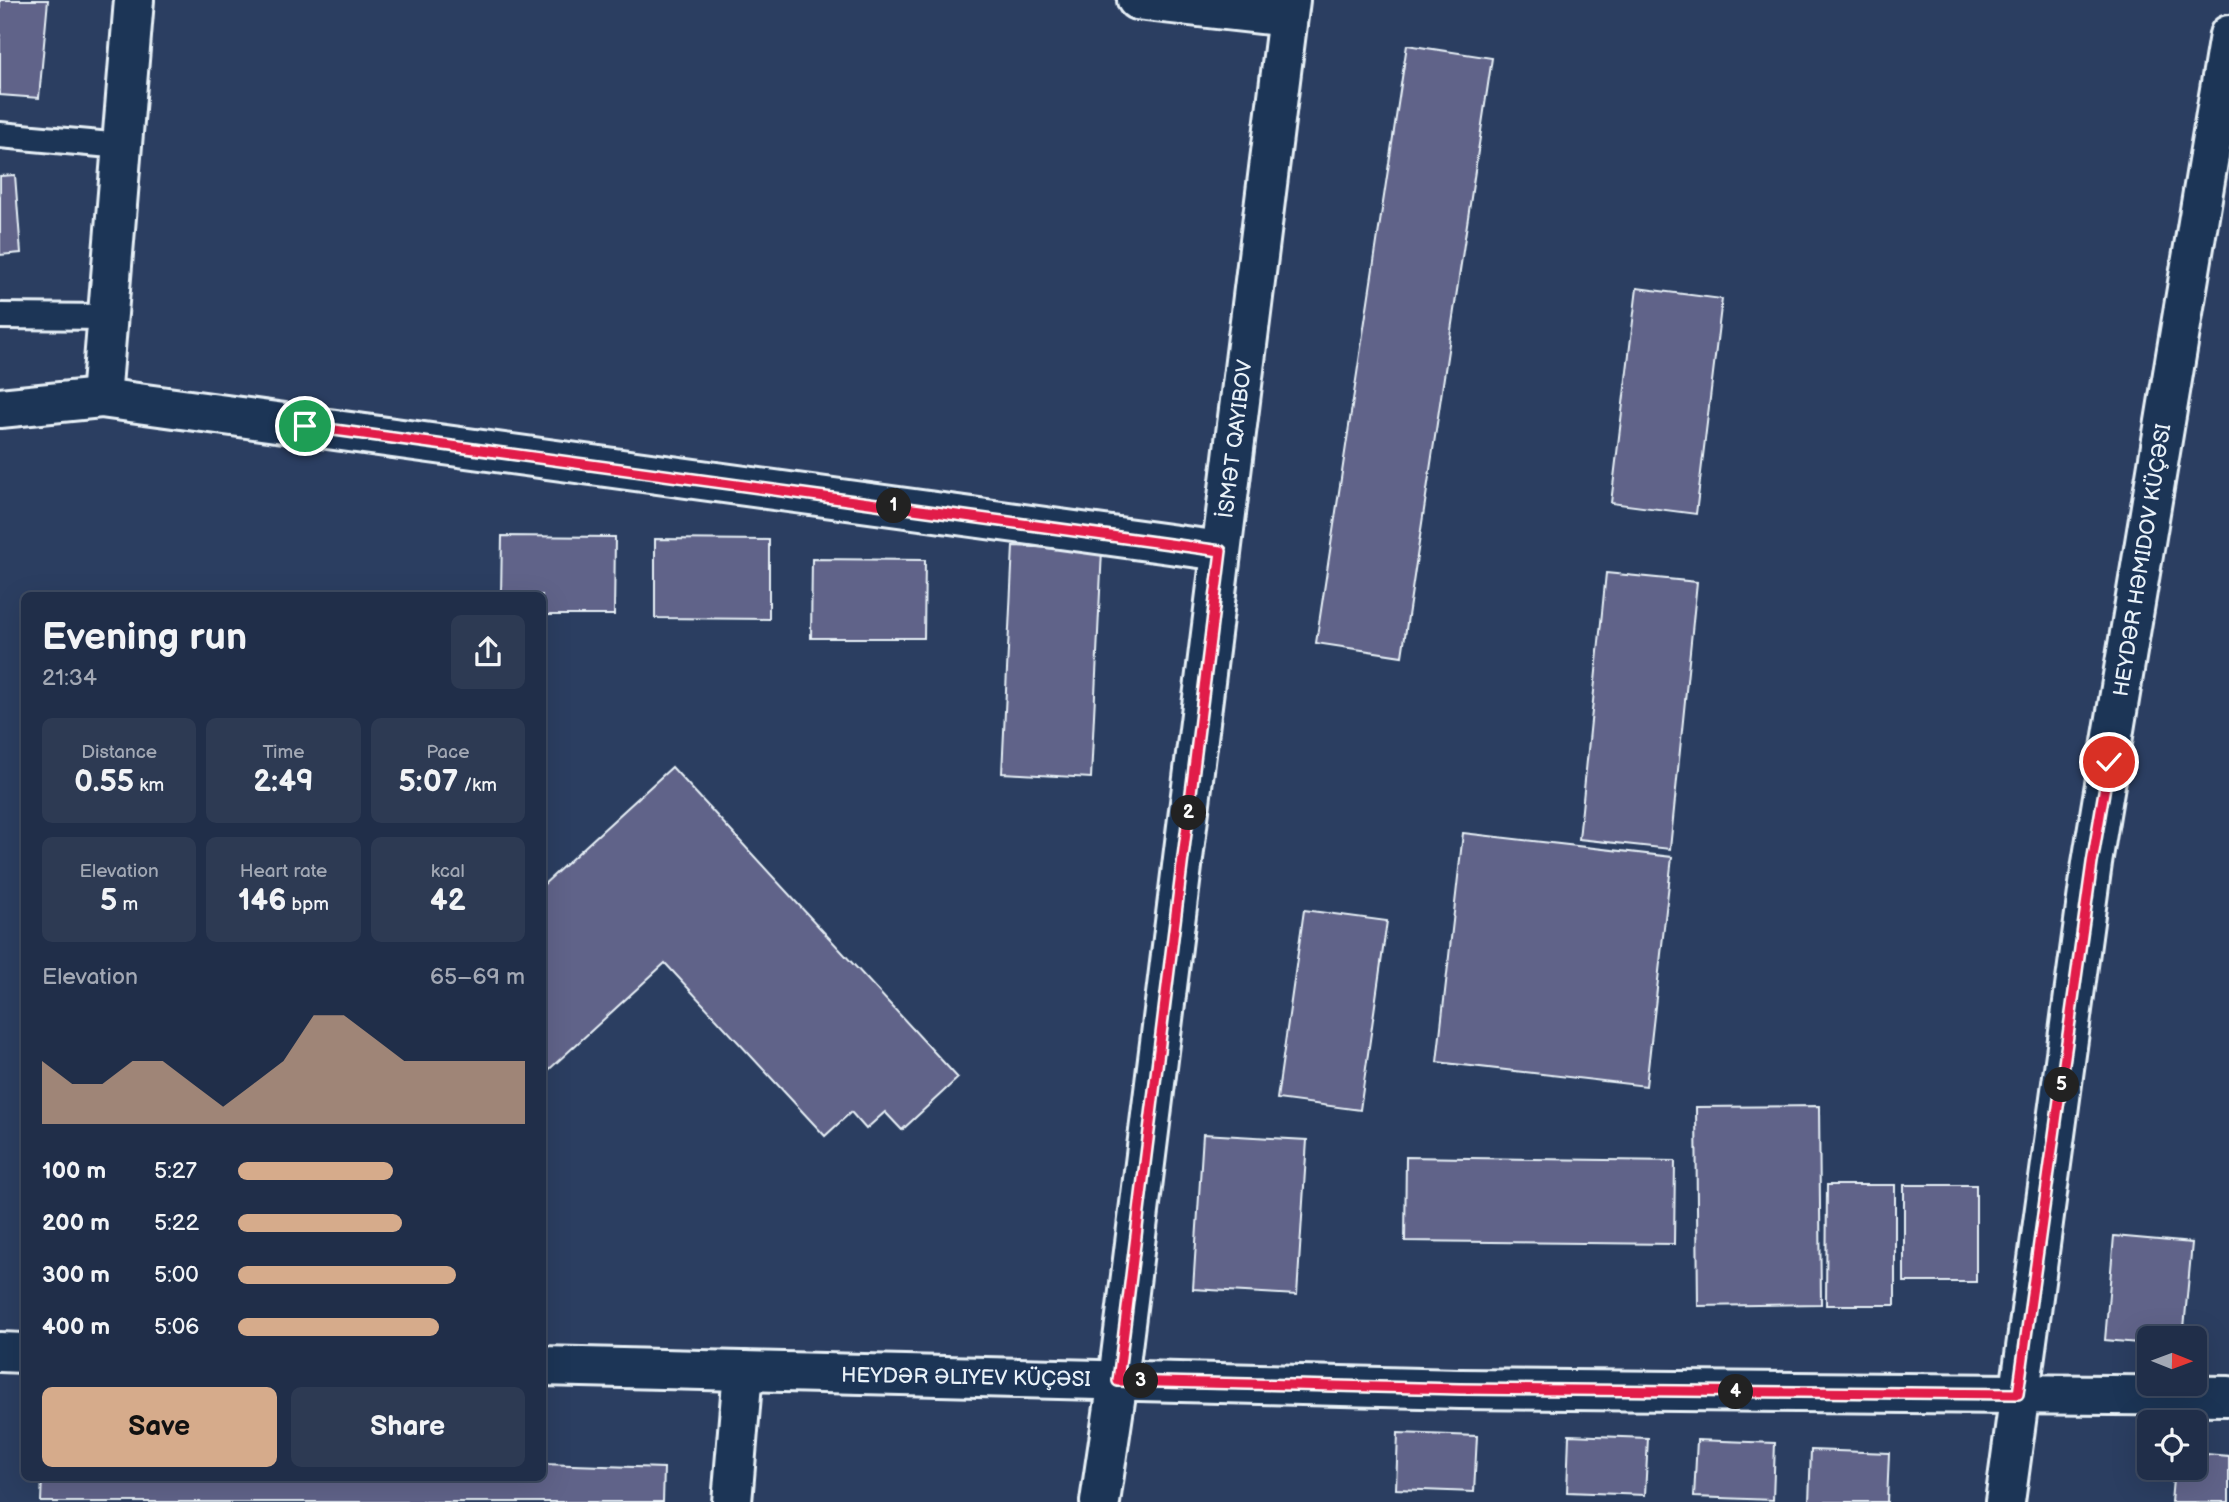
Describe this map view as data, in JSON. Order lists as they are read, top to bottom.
{
  "streets": {
    "street": ["HEYDƏR HƏMIDOV KÜÇƏSI", "HEYDƏR ƏLIYEV KÜÇƏSI"]
  },
  "crossings": [
    ["HEYDƏR HƏMIDOV KÜÇƏSI", "HEYDƏR ƏLIYEV KÜÇƏSI"]
  ],
  "north": "right",
  "page": {
    "pins": [
      "1",
      "2",
      "5",
      "3",
      "4"
    ],
    "heading": ["Evening run", "21:34"],
    "stats": [
      ["Distance", "0.55 km"],
      ["Time", "2:49"],
      ["Pace", "5:07 /km"],
      ["Elevation", "5 m"],
      ["Heart rate", "146 bpm"],
      ["kcal", "42"]
    ],
    "chart": ["Elevation", "65–69 m"],
    "list": [
      {
        "name": "100 m",
        "note": "5:27"
      },
      {
        "name": "200 m",
        "note": "5:22"
      },
      {
        "name": "300 m",
        "note": "5:00"
      },
      {
        "name": "400 m",
        "note": "5:06"
      }
    ],
    "buttons": ["Save", "Share"]
  }
}
